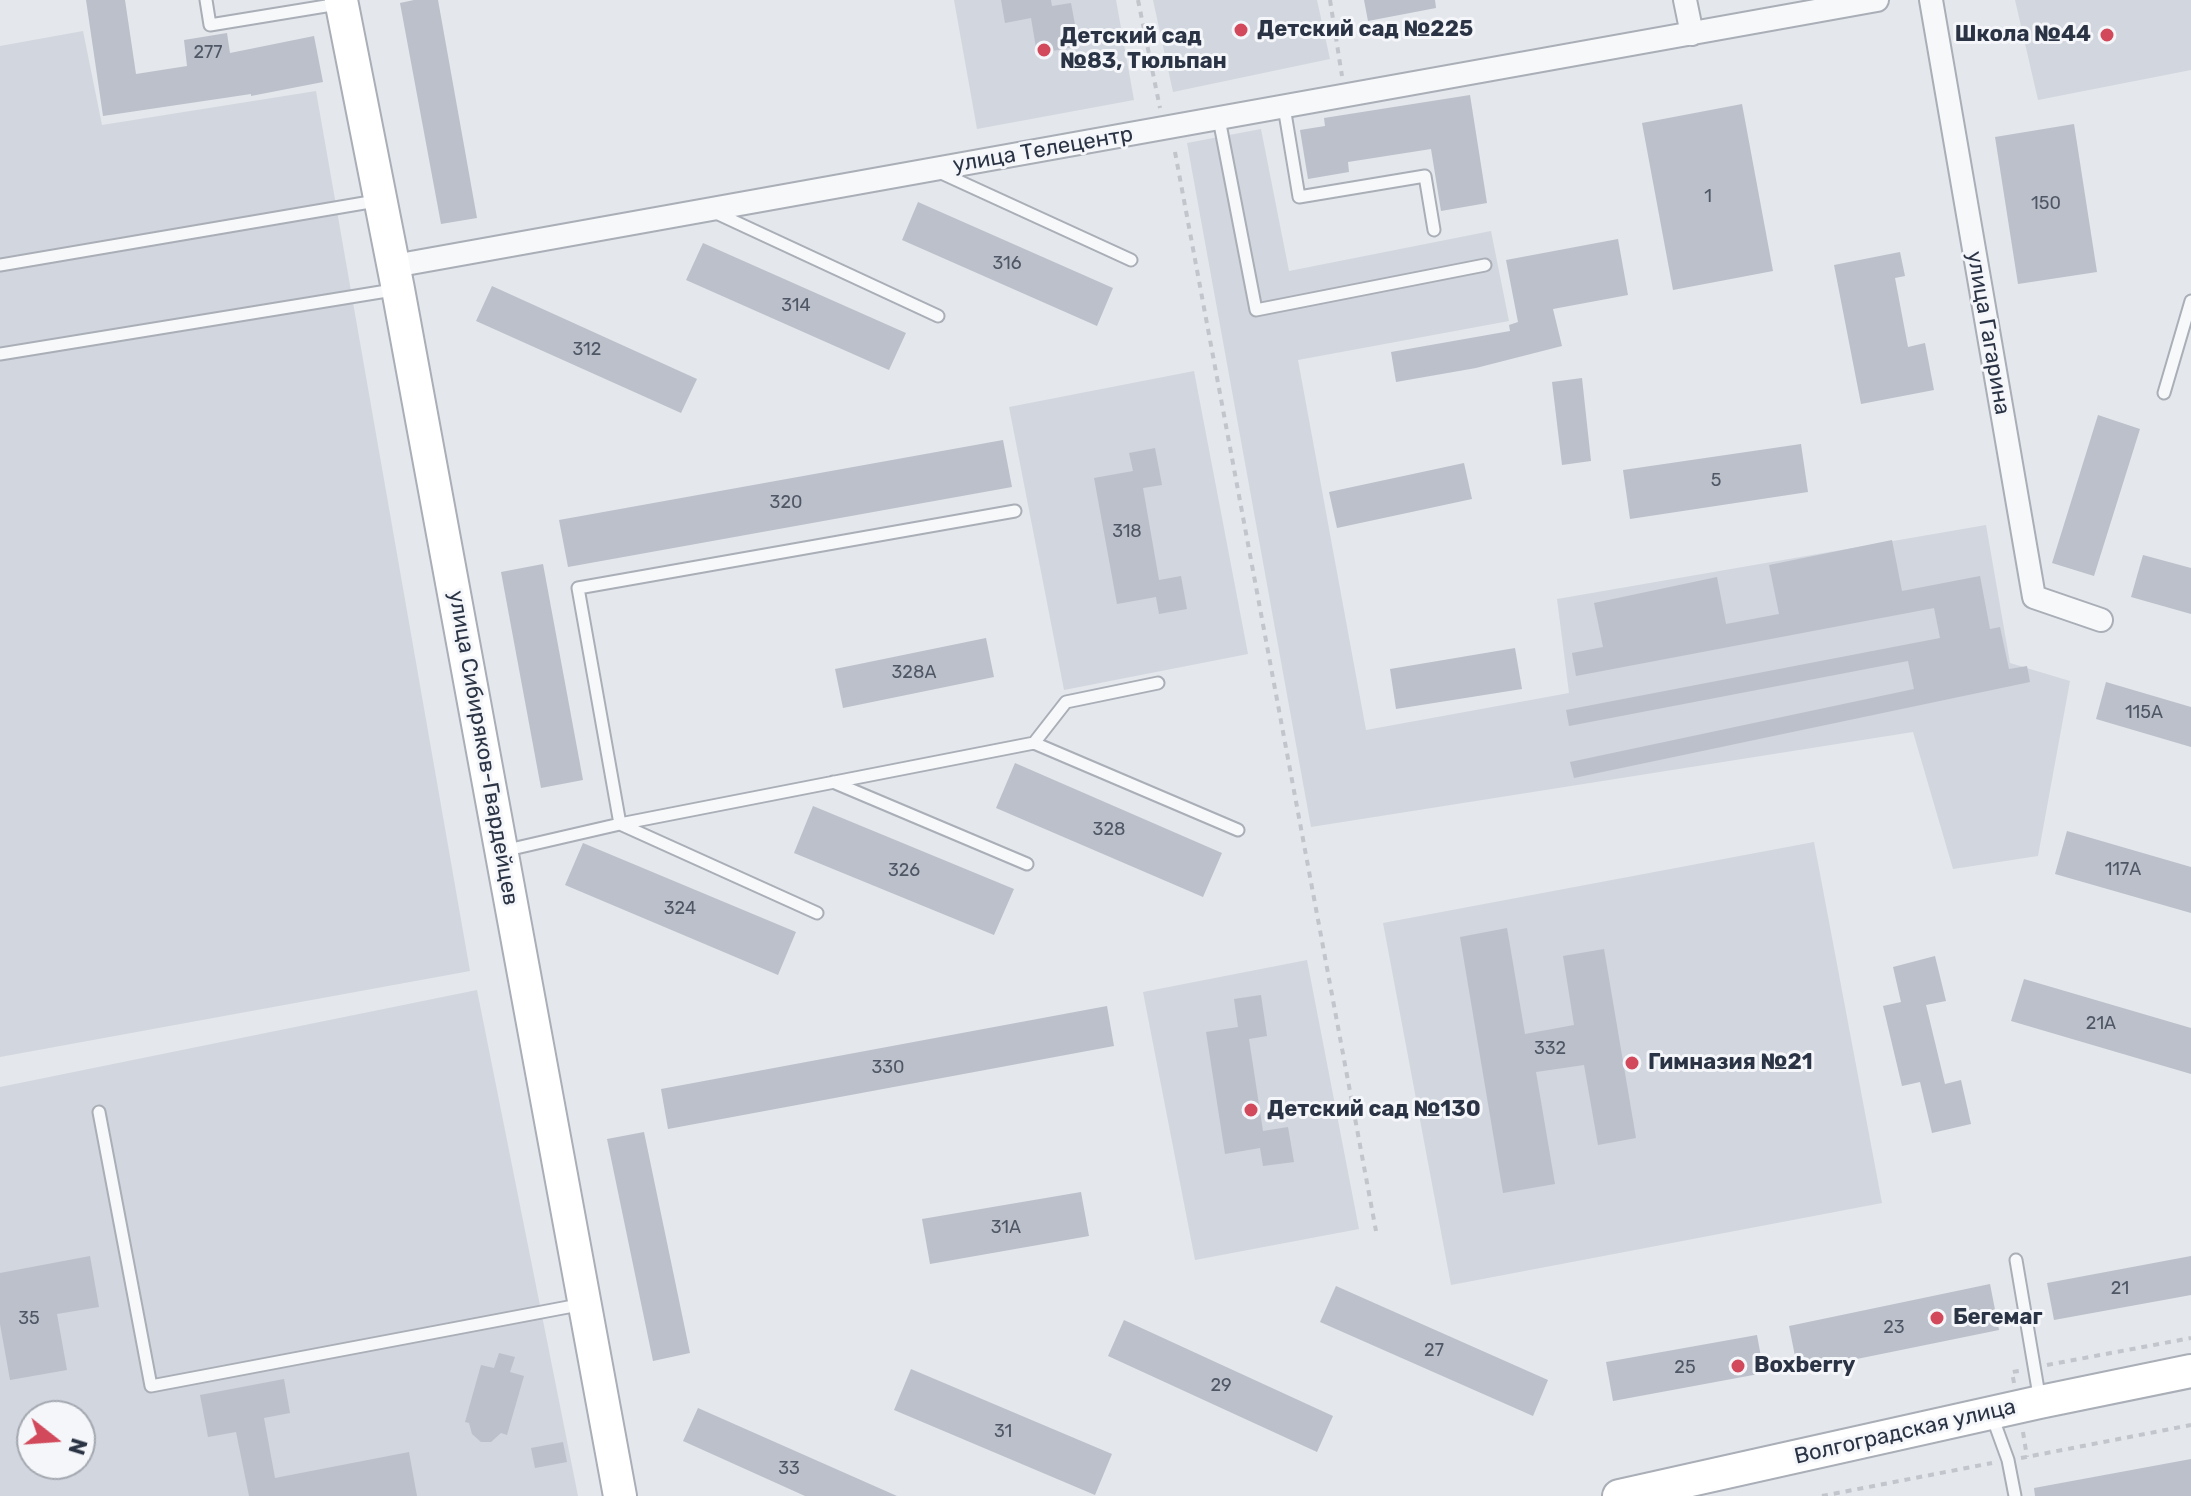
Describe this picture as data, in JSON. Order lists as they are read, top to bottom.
{
  "streets": {
    "street": [
      "улица Телецентр",
      "улица Гагарина",
      "улица Сибиряков-Гвардейцев",
      "Волгоградская улица"
    ]
  },
  "crossings": [
    ["улица Телецентр", "улица Сибиряков-Гвардейцев"]
  ],
  "places": [
    "Детский сад №225",
    "Школа №44",
    "Детский сад №83, Тюльпан",
    "Гимназия №21",
    "Детский сад №130",
    "Бегемаг",
    "Boxberry"
  ],
  "house_numbers": [
    "277",
    "1",
    "150",
    "316",
    "314",
    "312",
    "5",
    "320",
    "318",
    "328А",
    "115А",
    "328",
    "117А",
    "326",
    "324",
    "21А",
    "332",
    "330",
    "31А",
    "21",
    "35",
    "23",
    "27",
    "25",
    "29",
    "31",
    "33"
  ],
  "north": "right"
}
